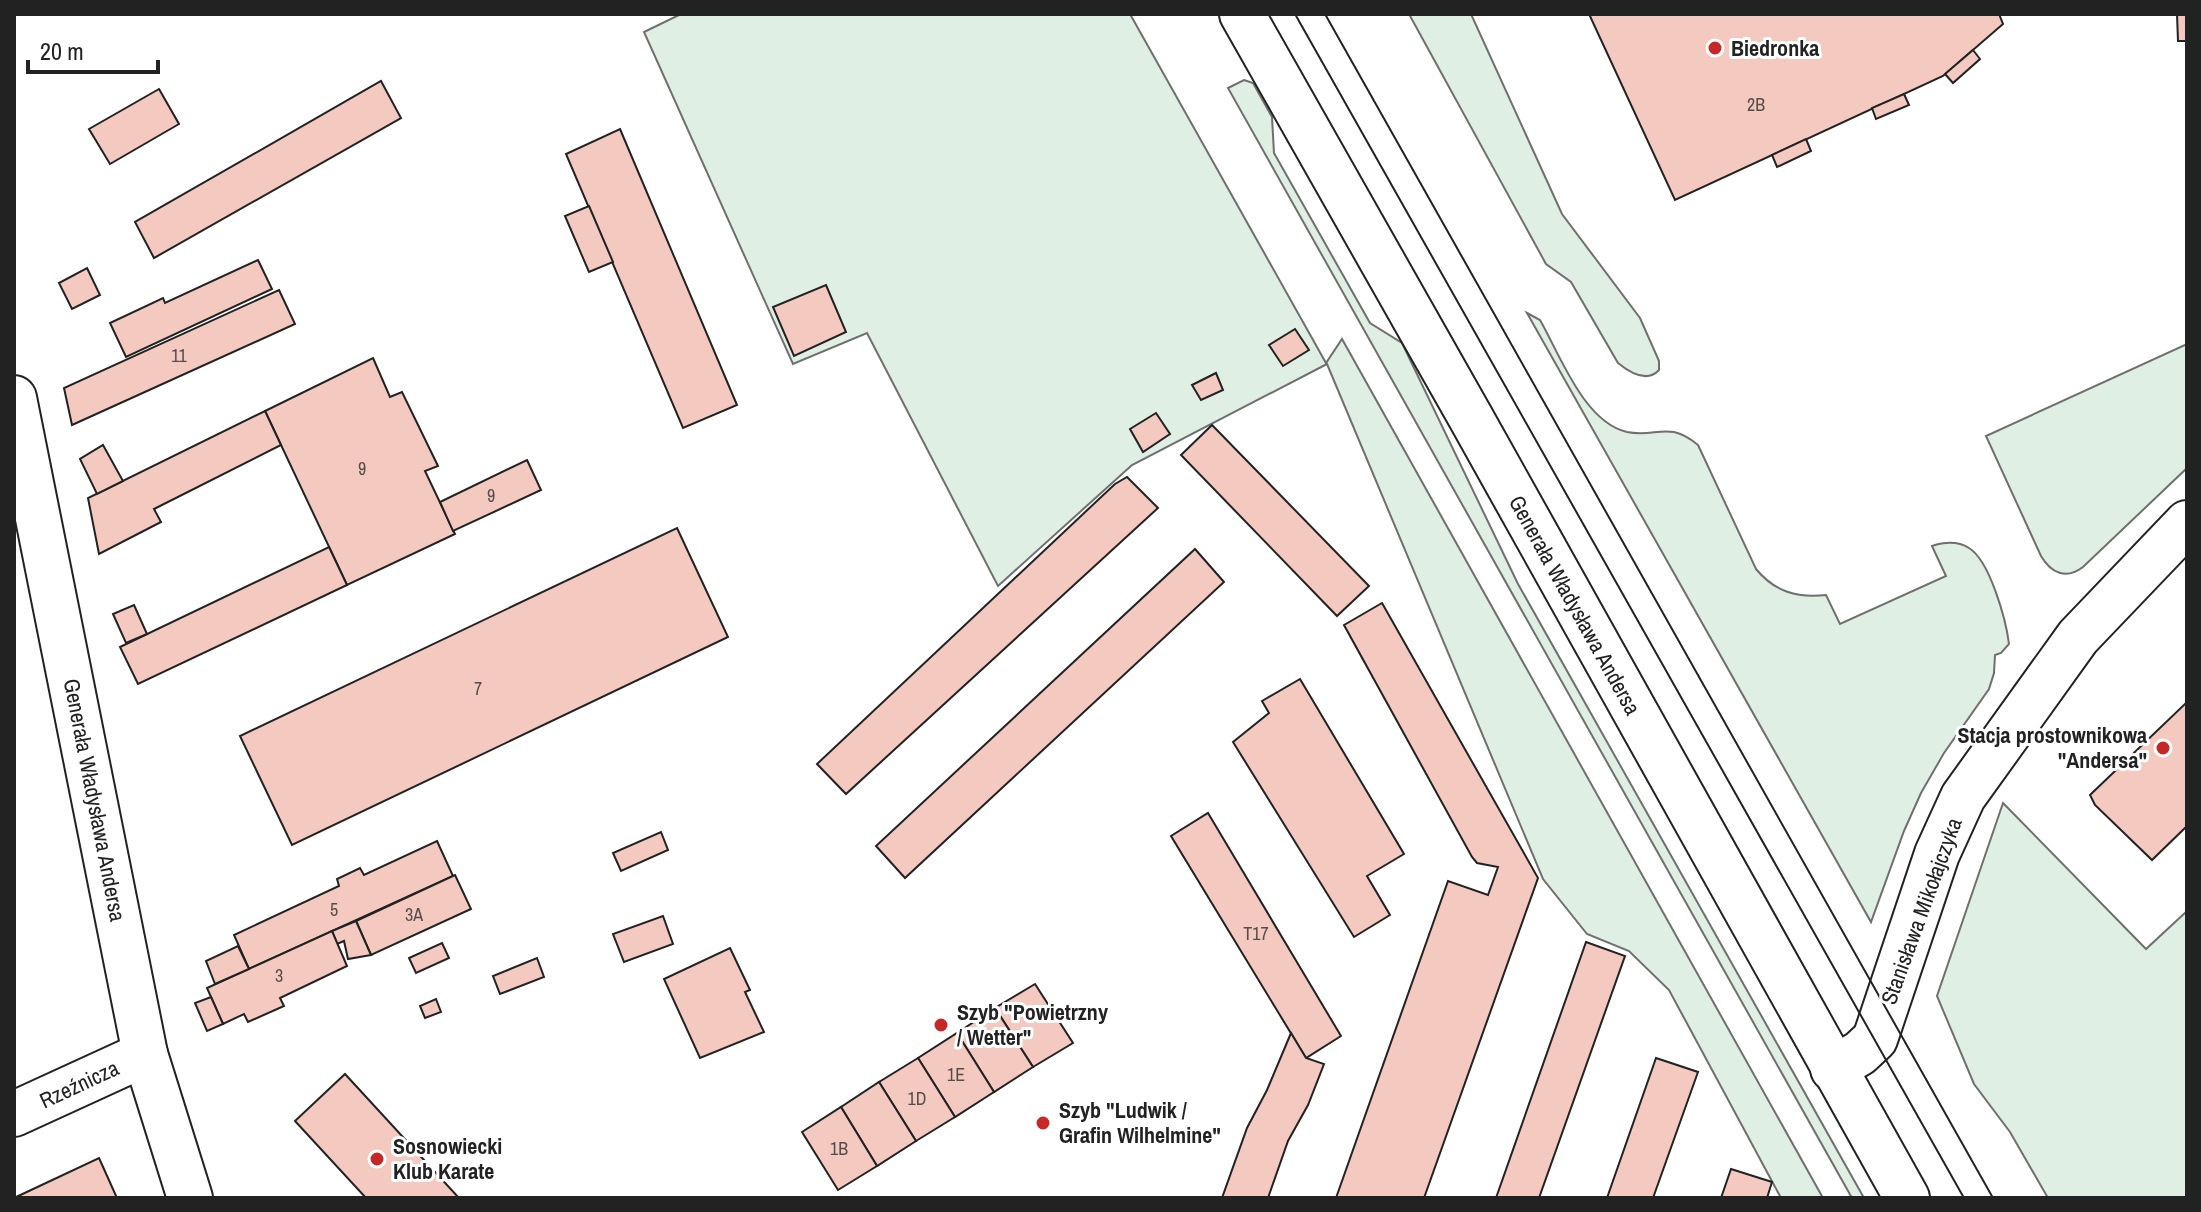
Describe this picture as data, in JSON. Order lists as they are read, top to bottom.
{
  "streets": {
    "street": ["Generała Władysława Andersa", "Stanisława Mikołajczyka", "Rzeźnicza"]
  },
  "crossings": [
    ["Generała Władysława Andersa", "Stanisława Mikołajczyka"],
    ["Generała Władysława Andersa", "Rzeźnicza"]
  ],
  "places": [
    "Biedronka",
    "Stacja prostownikowa \"Andersa\"",
    "Szyb \"Powietrzny / Wetter\"",
    "Szyb \"Ludwik / Grafin Wilhelmine\"",
    "Sosnowiecki Klub Karate"
  ],
  "house_numbers": [
    "2B",
    "11",
    "9",
    "9",
    "7",
    "5",
    "3A",
    "T17",
    "3",
    "1E",
    "1D",
    "1B"
  ],
  "scale_bar": "20 m"
}
